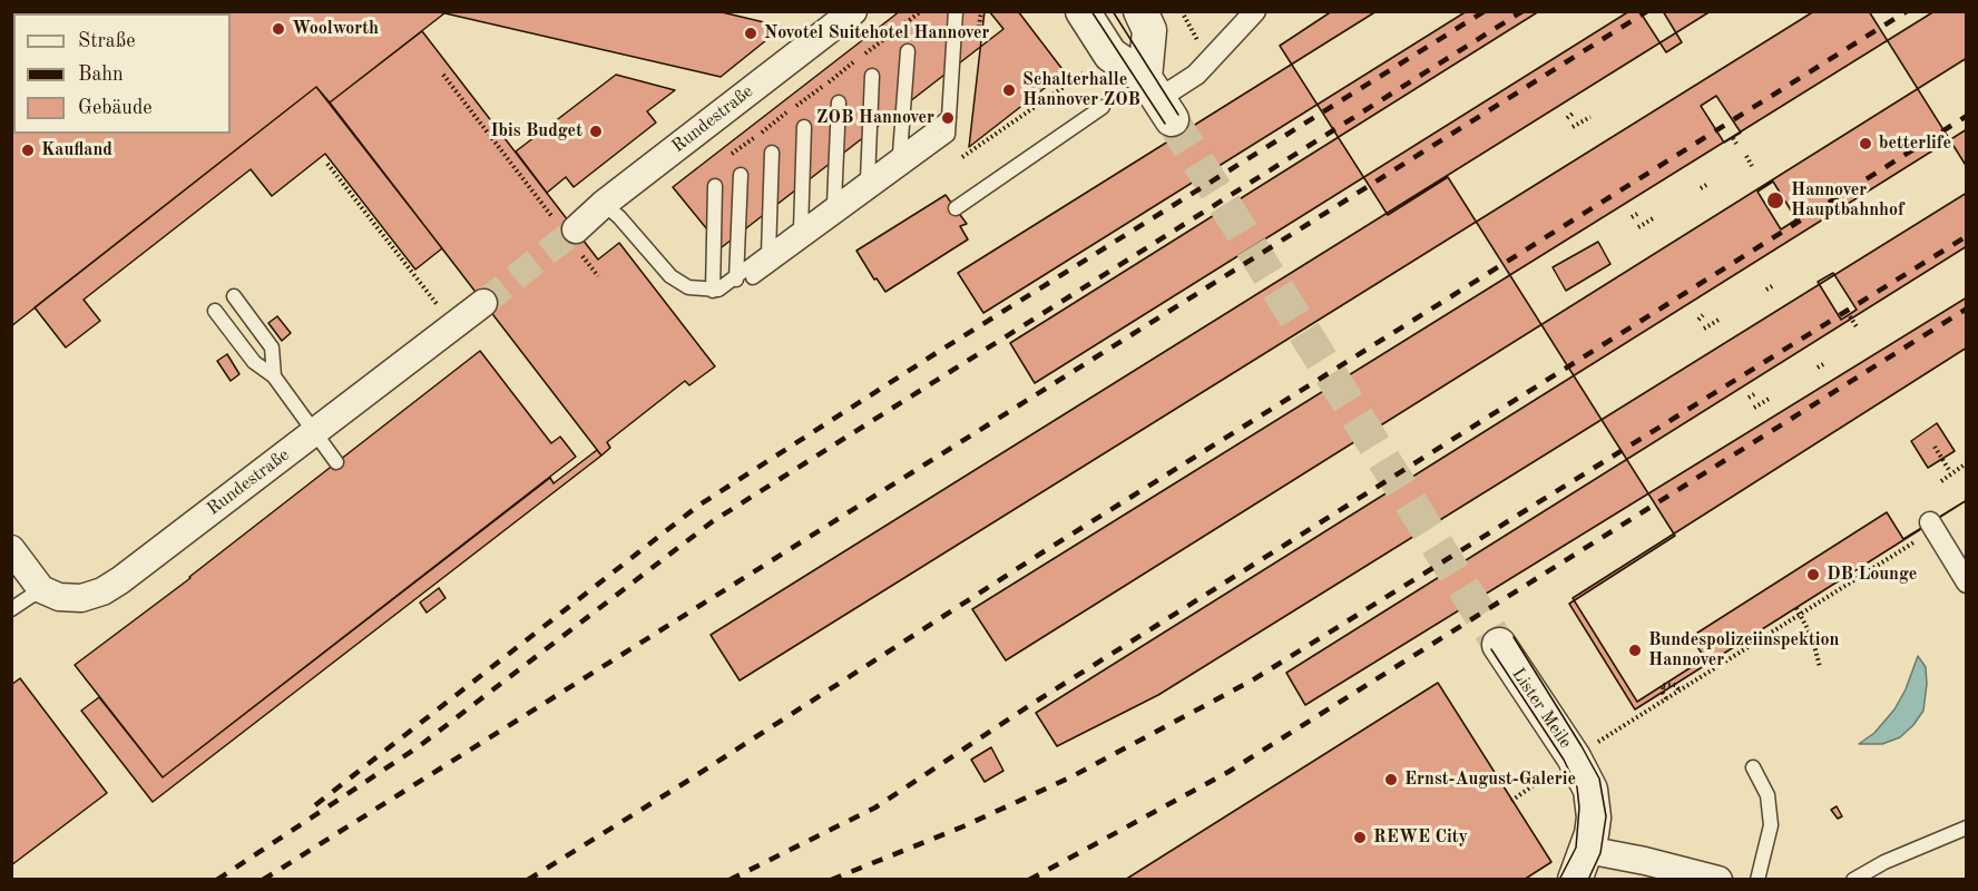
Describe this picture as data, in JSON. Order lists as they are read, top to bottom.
{
  "streets": {
    "street": ["Rundestraße", "Lister Meile"]
  },
  "places": [
    "Woolworth",
    "Novotel Suitehotel Hannover",
    "Schalterhalle Hannover ZOB",
    "ZOB Hannover",
    "Ibis Budget",
    "betterlife",
    "Kaufland",
    "Hannover Hauptbahnhof",
    "DB Lounge",
    "Bundespolizeiinspektion Hannover",
    "Ernst-August-Galerie",
    "REWE City"
  ],
  "legend": ["Straße", "Bahn", "Gebäude"]
}
